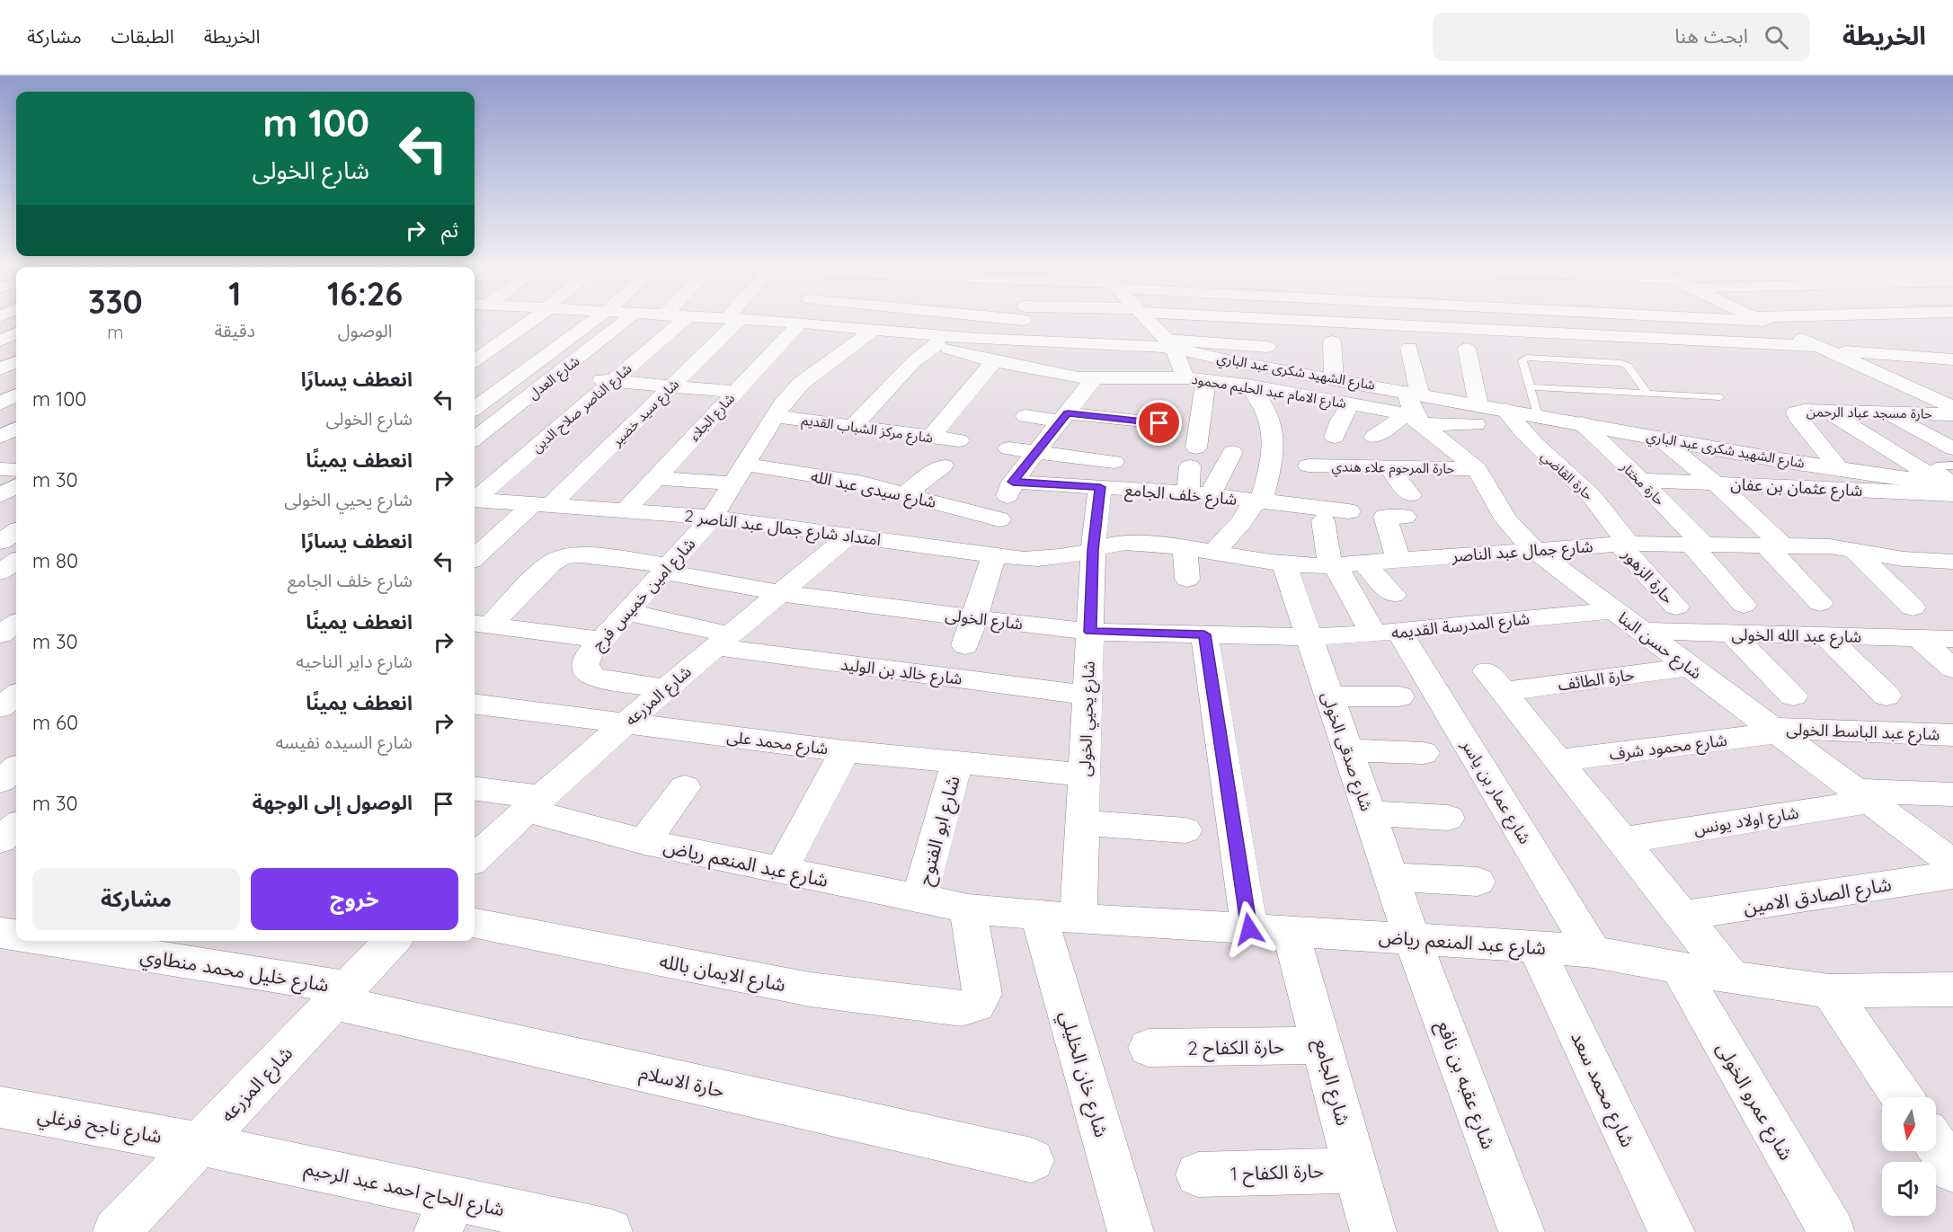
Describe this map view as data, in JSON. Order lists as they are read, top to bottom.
{
  "streets": {
    "main road": ["شارع الشهيد شكرى عبد الباري"],
    "street": [
      "شارع العدل",
      "شارع الامام عبد الحليم محمود",
      "شارع الناصر صلاح الدين",
      "شارع سيد خضير",
      "حارة مسجد عباد الرحمن",
      "شارع الجلاء",
      "شارع مركز الشباب القديم",
      "حارة المرحوم علاء هندي",
      "حارة القاضي",
      "حارة مختار",
      "شارع عثمان بن عفان",
      "شارع سيدى عبد الله",
      "شارع خلف الجامع",
      "امتداد شارع جمال عبد الناصر 2",
      "شارع جمال عبد الناصر",
      "حارة الزهور",
      "شارع امين خميس فرج",
      "شارع الخولى",
      "شارع المدرسة القديمه",
      "شارع عبد الله الخولى",
      "شارع حسن البنا",
      "شارع خالد بن الوليد",
      "حارة الطائف",
      "شارع المزرعه",
      "شارع يحيي الخولى",
      "شارع عبد الباسط الخولى",
      "شارع محمد على",
      "شارع محمود شرف",
      "شارع صدقى الخولى",
      "شارع عمار بن ياسر",
      "شارع اولاد يونس",
      "شارع ابو الفتوح",
      "شارع عبد المنعم رياض",
      "شارع الصادق الامين",
      "شارع خليل محمد منطاوي",
      "شارع الايمان بالله",
      "حارة الكفاح 2",
      "شارع خان الخليلي",
      "حارة الاسلام",
      "شارع الجامع",
      "شارع عقبه بن نافع",
      "شارع محمد سعد",
      "شارع عمرو الخولى",
      "شارع ناجح فرغلي",
      "حارة الكفاح 1",
      "شارع الحاج احمد عبد الرحيم"
    ]
  },
  "crossings": [
    ["شارع الشهيد شكرى عبد الباري", "شارع الامام عبد الحليم محمود"],
    ["شارع الشهيد شكرى عبد الباري", "حارة مسجد عباد الرحمن"],
    ["شارع الشهيد شكرى عبد الباري", "شارع الجلاء"],
    ["شارع الشهيد شكرى عبد الباري", "حارة القاضي"],
    ["شارع الشهيد شكرى عبد الباري", "حارة مختار"],
    ["شارع الشهيد شكرى عبد الباري", "شارع عثمان بن عفان"],
    ["شارع الشهيد شكرى عبد الباري", "شارع امين خميس فرج"],
    ["شارع الشهيد شكرى عبد الباري", "شارع حسن البنا"],
    ["شارع الامام عبد الحليم محمود", "شارع حسن البنا"],
    ["شارع سيد خضير", "امتداد شارع جمال عبد الناصر 2"],
    ["شارع الجلاء", "شارع سيدى عبد الله"],
    ["شارع الجلاء", "امتداد شارع جمال عبد الناصر 2"],
    ["شارع مركز الشباب القديم", "شارع امين خميس فرج"],
    ["حارة المرحوم علاء هندي", "شارع حسن البنا"],
    ["حارة القاضي", "شارع جمال عبد الناصر"],
    ["حارة القاضي", "حارة الزهور"],
    ["حارة مختار", "شارع عثمان بن عفان"],
    ["حارة مختار", "شارع جمال عبد الناصر"],
    ["شارع سيدى عبد الله", "شارع امين خميس فرج"],
    ["شارع خلف الجامع", "شارع يحيي الخولى"],
    ["امتداد شارع جمال عبد الناصر 2", "شارع جمال عبد الناصر"],
    ["امتداد شارع جمال عبد الناصر 2", "شارع امين خميس فرج"],
    ["امتداد شارع جمال عبد الناصر 2", "شارع المزرعه"],
    ["امتداد شارع جمال عبد الناصر 2", "شارع يحيي الخولى"],
    ["شارع جمال عبد الناصر", "حارة الزهور"],
    ["شارع جمال عبد الناصر", "شارع حسن البنا"],
    ["شارع جمال عبد الناصر", "شارع يحيي الخولى"],
    ["شارع جمال عبد الناصر", "شارع صدقى الخولى"],
    ["شارع جمال عبد الناصر", "شارع عمار بن ياسر"],
    ["شارع امين خميس فرج", "شارع الخولى"],
    ["شارع امين خميس فرج", "شارع خالد بن الوليد"],
    ["شارع امين خميس فرج", "شارع المزرعه"],
    ["شارع الخولى", "شارع المدرسة القديمه"],
    ["شارع الخولى", "شارع المزرعه"],
    ["شارع الخولى", "شارع يحيي الخولى"],
    ["شارع الخولى", "شارع صدقى الخولى"],
    ["شارع المدرسة القديمه", "شارع حسن البنا"],
    ["شارع المدرسة القديمه", "شارع صدقى الخولى"],
    ["شارع المدرسة القديمه", "شارع عمار بن ياسر"],
    ["شارع عبد الله الخولى", "شارع حسن البنا"],
    ["شارع حسن البنا", "حارة الطائف"],
    ["شارع حسن البنا", "شارع عبد الباسط الخولى"],
    ["شارع حسن البنا", "شارع محمود شرف"],
    ["شارع حسن البنا", "شارع اولاد يونس"],
    ["شارع خالد بن الوليد", "شارع المزرعه"],
    ["شارع خالد بن الوليد", "شارع يحيي الخولى"],
    ["حارة الطائف", "شارع محمود شرف"],
    ["شارع المزرعه", "شارع محمد على"],
    ["شارع المزرعه", "شارع عبد المنعم رياض"],
    ["شارع المزرعه", "شارع خليل محمد منطاوي"],
    ["شارع المزرعه", "حارة الاسلام"],
    ["شارع المزرعه", "شارع ناجح فرغلي"],
    ["شارع المزرعه", "شارع الحاج احمد عبد الرحيم"],
    ["شارع يحيي الخولى", "شارع محمد على"],
    ["شارع يحيي الخولى", "شارع عبد المنعم رياض"],
    ["شارع يحيي الخولى", "شارع خان الخليلي"],
    ["شارع عبد الباسط الخولى", "شارع محمود شرف"],
    ["شارع محمد على", "شارع ابو الفتوح"],
    ["شارع صدقى الخولى", "شارع عبد المنعم رياض"],
    ["شارع صدقى الخولى", "شارع عقبه بن نافع"],
    ["شارع عمار بن ياسر", "شارع عبد المنعم رياض"],
    ["شارع ابو الفتوح", "شارع عبد المنعم رياض"],
    ["شارع عبد المنعم رياض", "شارع الايمان بالله"],
    ["شارع عبد المنعم رياض", "شارع خان الخليلي"],
    ["شارع عبد المنعم رياض", "شارع الجامع"],
    ["شارع عبد المنعم رياض", "شارع عقبه بن نافع"],
    ["شارع عبد المنعم رياض", "شارع محمد سعد"],
    ["شارع عبد المنعم رياض", "شارع عمرو الخولى"],
    ["شارع خليل محمد منطاوي", "حارة الاسلام"],
    ["حارة الكفاح 2", "شارع الجامع"],
    ["شارع الجامع", "حارة الكفاح 1"],
    ["شارع ناجح فرغلي", "شارع الحاج احمد عبد الرحيم"]
  ],
  "north": "bottom",
  "page": {
    "header": "الخريطة",
    "search": "ابحث هنا",
    "nav": ["الخريطة", "الطبقات", "مشاركة"],
    "turn": ["100 m", "شارع الخولى"],
    "then": "ثم",
    "eta": [
      "16:26",
      "الوصول",
      "1",
      "دقيقة",
      "330",
      "m"
    ],
    "list": [
      {
        "name": "انعطف يسارًا",
        "note": "شارع الخولى",
        "value": "100 m"
      },
      {
        "name": "انعطف يمينًا",
        "note": "شارع يحيي الخولى",
        "value": "30 m"
      },
      {
        "name": "انعطف يسارًا",
        "note": "شارع خلف الجامع",
        "value": "80 m"
      },
      {
        "name": "انعطف يمينًا",
        "note": "شارع داير الناحيه",
        "value": "30 m"
      },
      {
        "name": "انعطف يمينًا",
        "note": "شارع السيده نفيسه",
        "value": "60 m"
      },
      {
        "name": "الوصول إلى الوجهة",
        "value": "30 m"
      }
    ],
    "buttons": ["خروج", "مشاركة"]
  }
}
